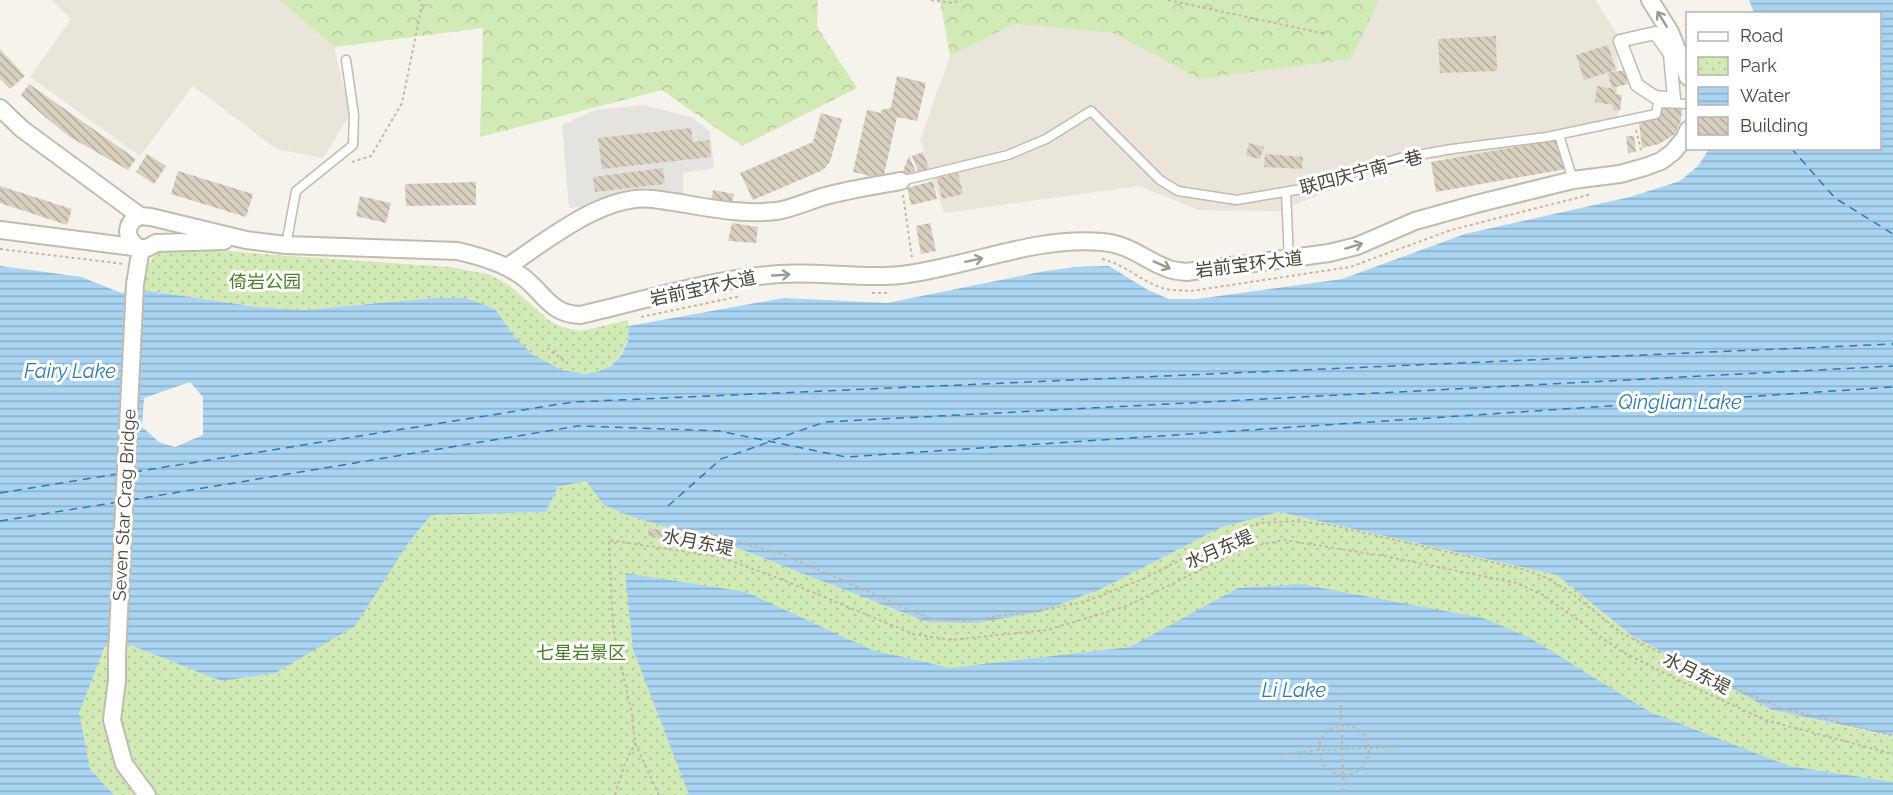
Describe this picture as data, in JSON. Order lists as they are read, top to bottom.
{
  "streets": {
    "street": ["岩前宝环大道", "Seven Star Crag Bridge"],
    "lane": ["联四庆宁南一巷"],
    "path": ["水月东堤"]
  },
  "water": ["Fairy Lake", "Qinglian Lake", "Li Lake"],
  "parks": ["倚岩公园", "七星岩景区"],
  "legend": [
    "Road",
    "Park",
    "Water",
    "Building"
  ]
}
